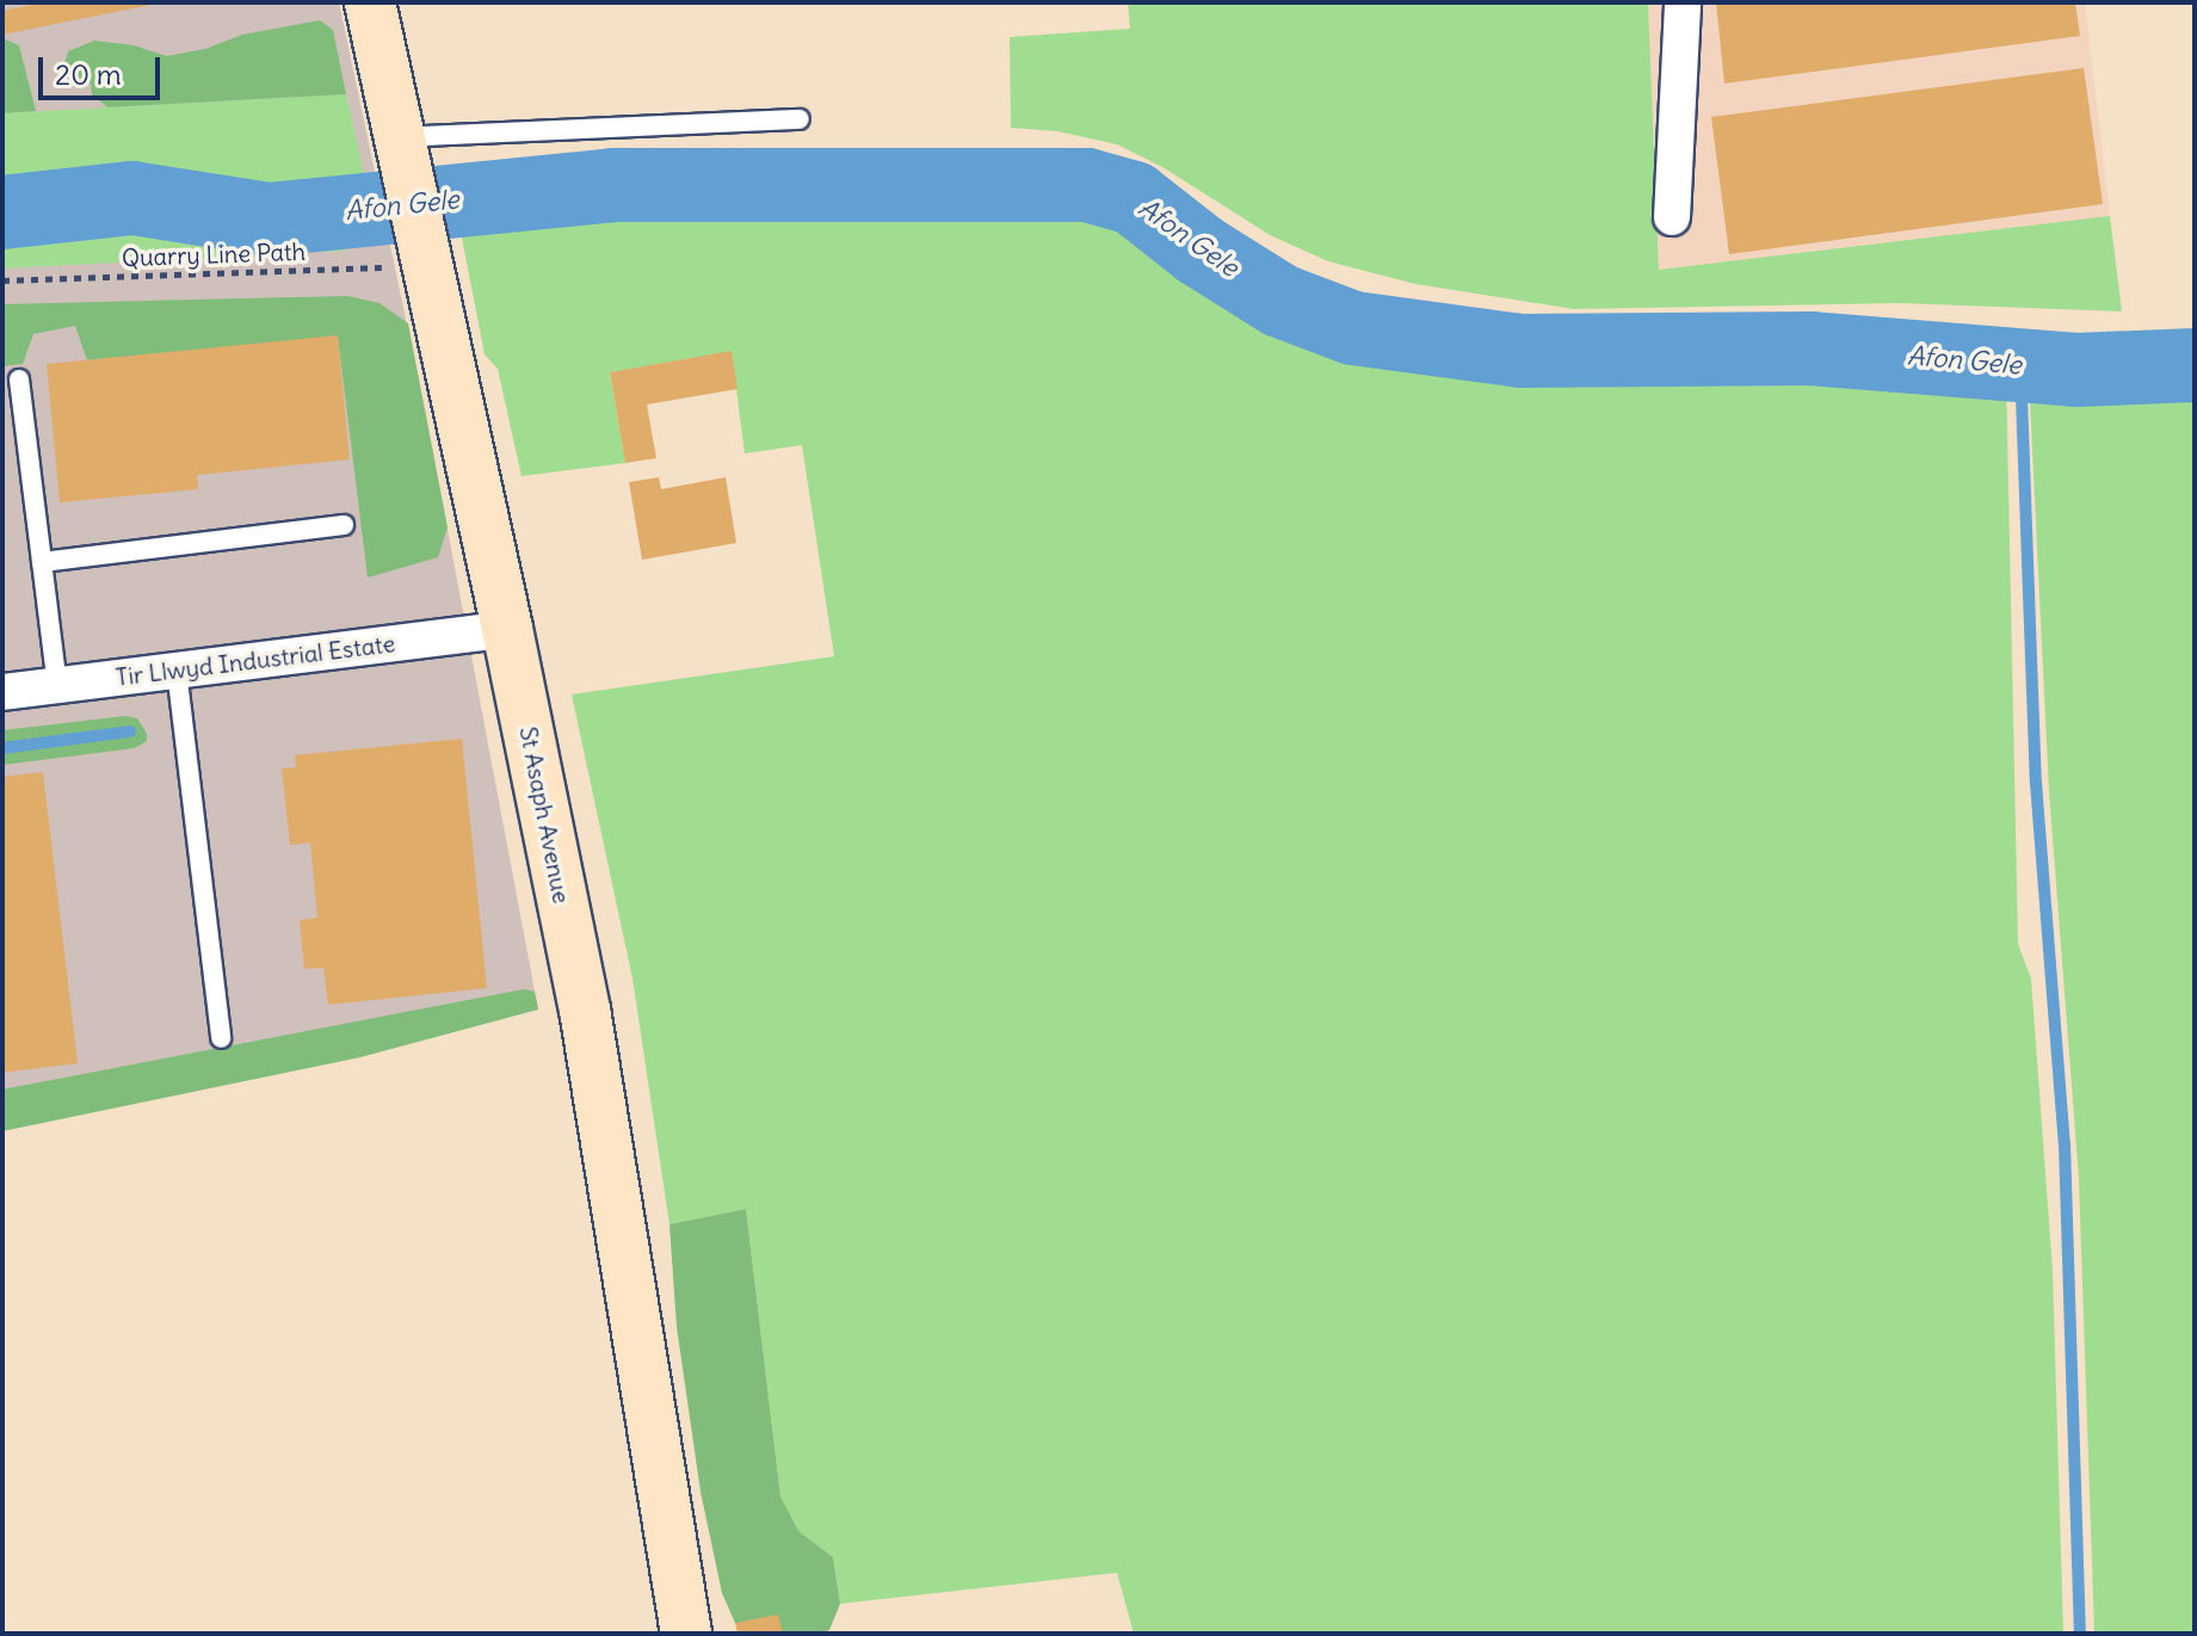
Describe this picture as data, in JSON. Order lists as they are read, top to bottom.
{
  "streets": {
    "street": ["Tir Llwyd Industrial Estate", "St Asaph Avenue"],
    "path": ["Quarry Line Path"]
  },
  "crossings": [
    ["Quarry Line Path", "St Asaph Avenue"],
    ["Tir Llwyd Industrial Estate", "St Asaph Avenue"]
  ],
  "water": ["Afon Gele"],
  "scale_bar": "20 m"
}
